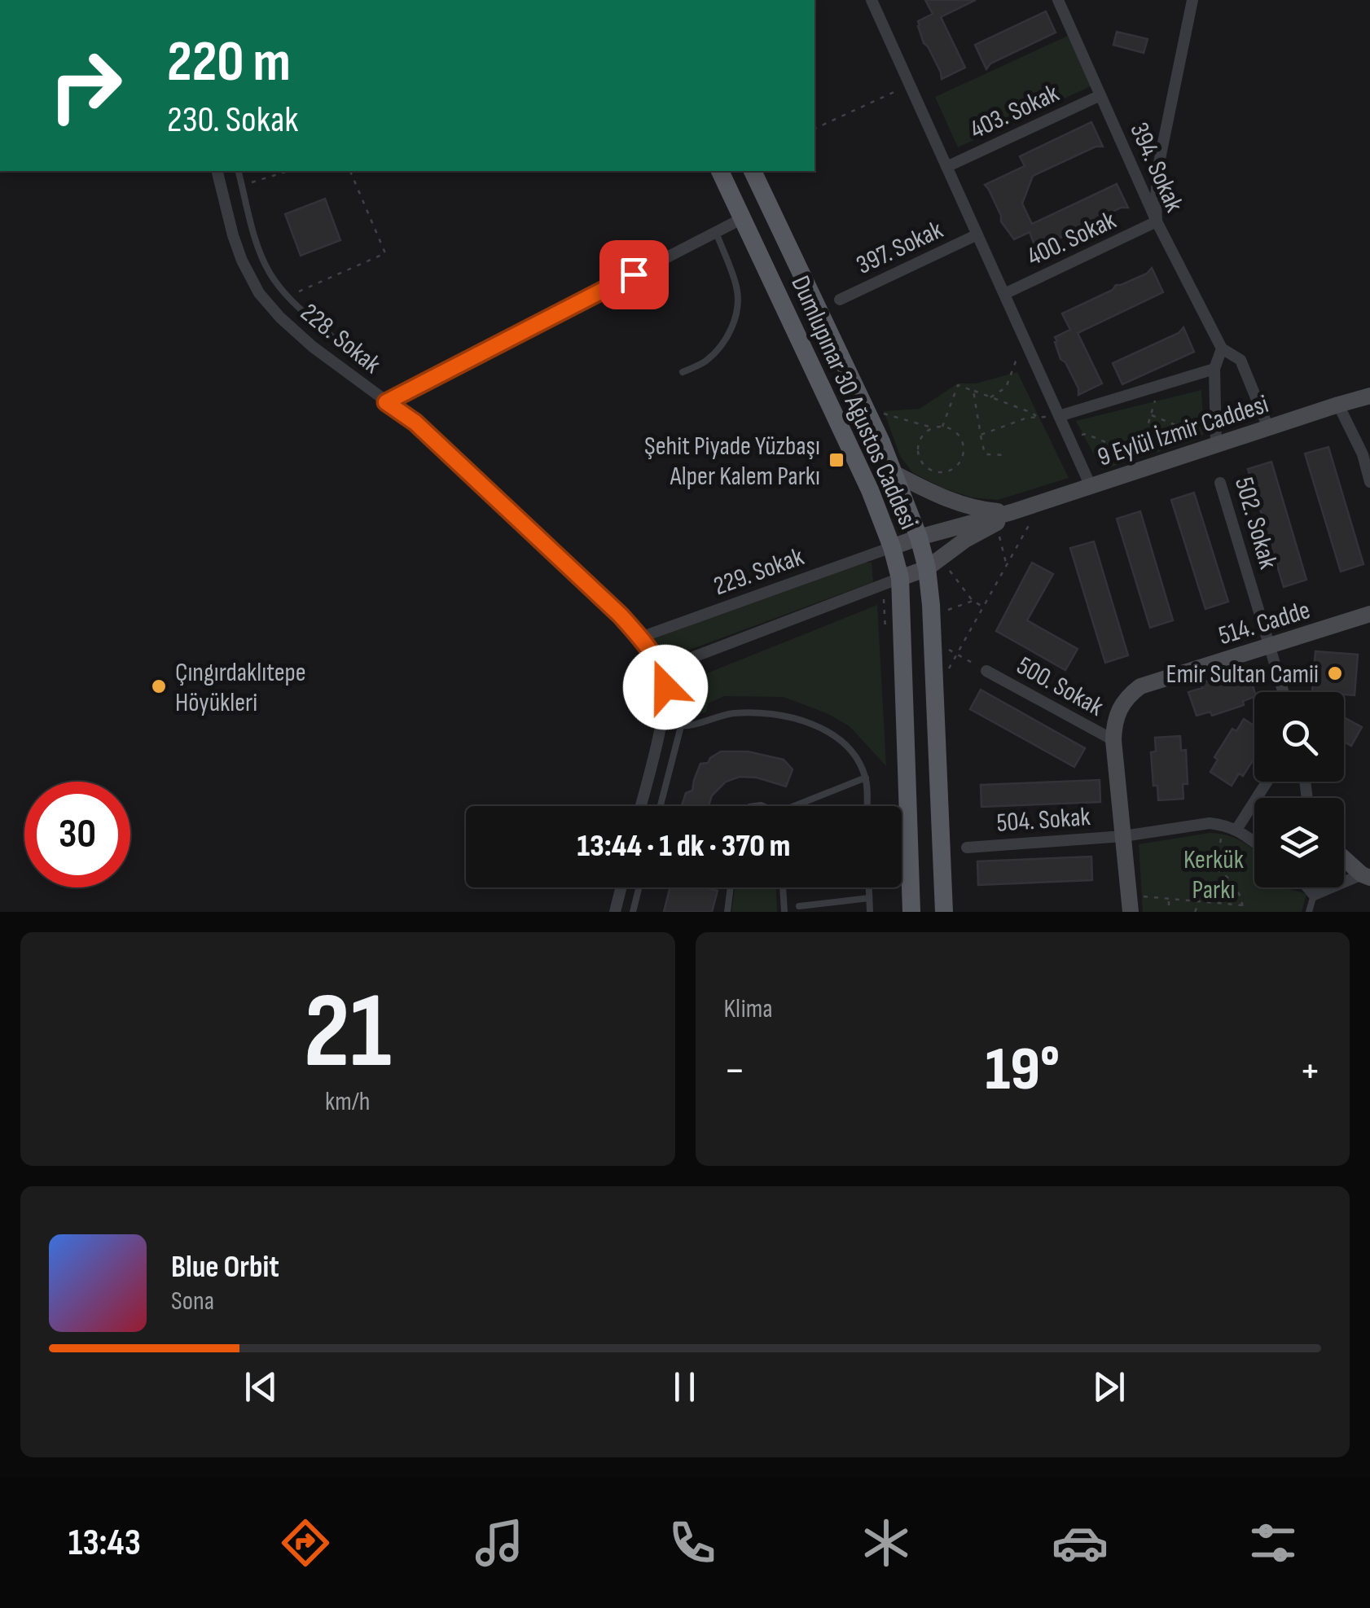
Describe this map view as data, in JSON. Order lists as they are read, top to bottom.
{
  "streets": {
    "main road": ["Dumlupınar 30 Ağustos Caddesi", "9 Eylül İzmir Caddesi", "514. Cadde"],
    "street": [
      "403. Sokak",
      "394. Sokak",
      "400. Sokak",
      "397. Sokak",
      "228. Sokak",
      "502. Sokak",
      "229. Sokak",
      "500. Sokak",
      "504. Sokak"
    ]
  },
  "crossings": [
    ["403. Sokak", "394. Sokak"],
    ["394. Sokak", "400. Sokak"],
    ["394. Sokak", "9 Eylül İzmir Caddesi"],
    ["228. Sokak", "229. Sokak"],
    ["Dumlupınar 30 Ağustos Caddesi", "9 Eylül İzmir Caddesi"],
    ["Dumlupınar 30 Ağustos Caddesi", "229. Sokak"],
    ["9 Eylül İzmir Caddesi", "229. Sokak"],
    ["502. Sokak", "514. Cadde"],
    ["514. Cadde", "500. Sokak"]
  ],
  "parks": ["Kerkük Parkı"],
  "places": {
    "transit": ["Şehit Piyade Yüzbaşı Alper Kalem Parkı"],
    "other": ["Emir Sultan Camii", "Çıngırdaklıtepe Höyükleri"]
  },
  "page": {
    "turn": ["220 m", "230. Sokak"],
    "limit": "30",
    "trip": "13:44 · 1 dk · 370 m",
    "tile": [
      ["21", "km/h"],
      "Klima"
    ],
    "heat": ["−", "19°", "+"],
    "song": ["Blue Orbit", "Sona"],
    "tabs": "13:43"
  }
}
